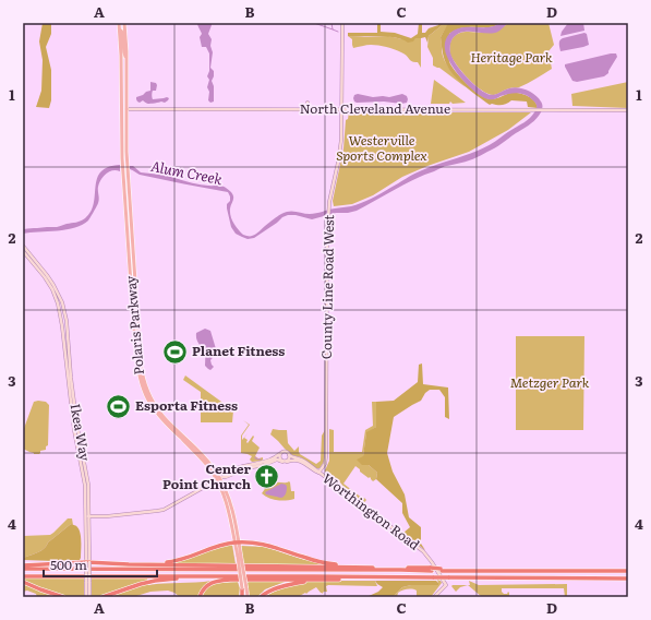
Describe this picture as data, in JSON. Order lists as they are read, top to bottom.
{
  "streets": {
    "main road": [
      "North Cleveland Avenue",
      "County Line Road West",
      "Polaris Parkway",
      "Ikea Way",
      "Worthington Road"
    ]
  },
  "crossings": [
    ["North Cleveland Avenue", "County Line Road West"],
    ["North Cleveland Avenue", "Polaris Parkway"],
    ["County Line Road West", "Worthington Road"]
  ],
  "water": ["Alum Creek"],
  "parks": ["Heritage Park", "Westerville Sports Complex", "Metzger Park"],
  "places": {
    "sports": ["Planet Fitness", "Esporta Fitness"],
    "church": ["Center Point Church"]
  },
  "scale_bar": "500 m",
  "grid": {
    "columns": [
      "A",
      "B",
      "C",
      "D"
    ],
    "rows": [
      "1",
      "2",
      "3",
      "4"
    ]
  }
}
